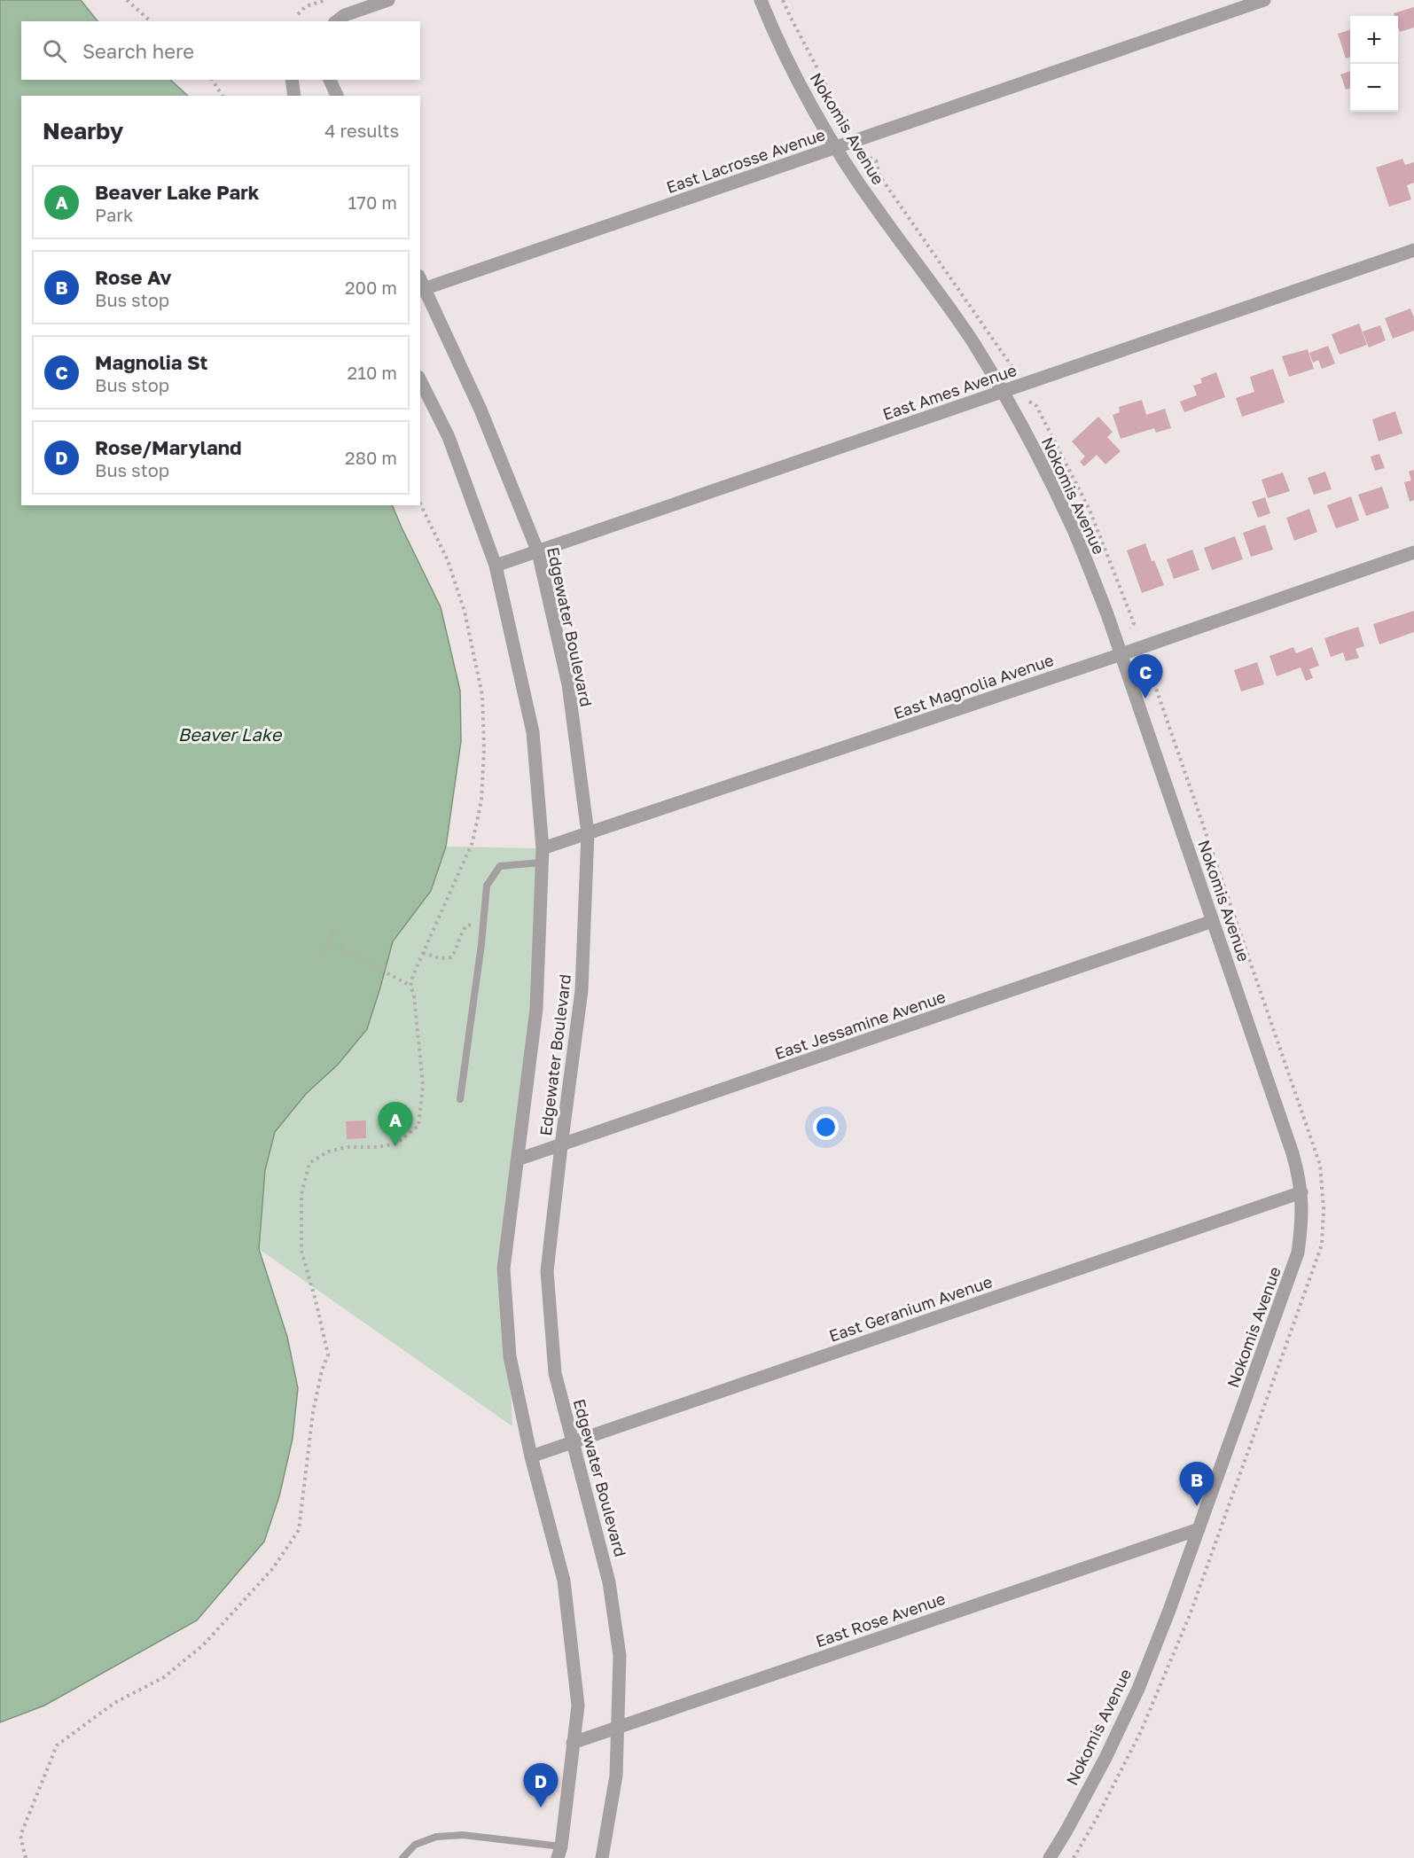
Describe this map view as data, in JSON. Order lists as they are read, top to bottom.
{
  "streets": {
    "street": [
      "Nokomis Avenue",
      "East Lacrosse Avenue",
      "East Ames Avenue",
      "Edgewater Boulevard",
      "East Magnolia Avenue",
      "East Jessamine Avenue",
      "East Geranium Avenue",
      "East Rose Avenue"
    ]
  },
  "crossings": [
    ["Nokomis Avenue", "East Lacrosse Avenue"],
    ["Nokomis Avenue", "East Ames Avenue"],
    ["Nokomis Avenue", "East Magnolia Avenue"],
    ["Nokomis Avenue", "East Jessamine Avenue"],
    ["Nokomis Avenue", "East Geranium Avenue"],
    ["Nokomis Avenue", "East Rose Avenue"],
    ["East Lacrosse Avenue", "Edgewater Boulevard"],
    ["East Ames Avenue", "Edgewater Boulevard"],
    ["Edgewater Boulevard", "East Magnolia Avenue"],
    ["Edgewater Boulevard", "East Jessamine Avenue"],
    ["Edgewater Boulevard", "East Geranium Avenue"],
    ["Edgewater Boulevard", "East Rose Avenue"]
  ],
  "water": ["Beaver Lake"],
  "page": {
    "map_buttons": ["+", "−"],
    "search": "Search here",
    "heading": ["Nearby", "4 results"],
    "list": [
      {
        "mark": "A",
        "name": "Beaver Lake Park",
        "note": "Park",
        "value": "170 m"
      },
      {
        "mark": "B",
        "name": "Rose Av",
        "note": "Bus stop",
        "value": "200 m"
      },
      {
        "mark": "C",
        "name": "Magnolia St",
        "note": "Bus stop",
        "value": "210 m"
      },
      {
        "mark": "D",
        "name": "Rose/Maryland",
        "note": "Bus stop",
        "value": "280 m"
      }
    ],
    "pins": [
      "C",
      "A",
      "B",
      "D"
    ]
  }
}
